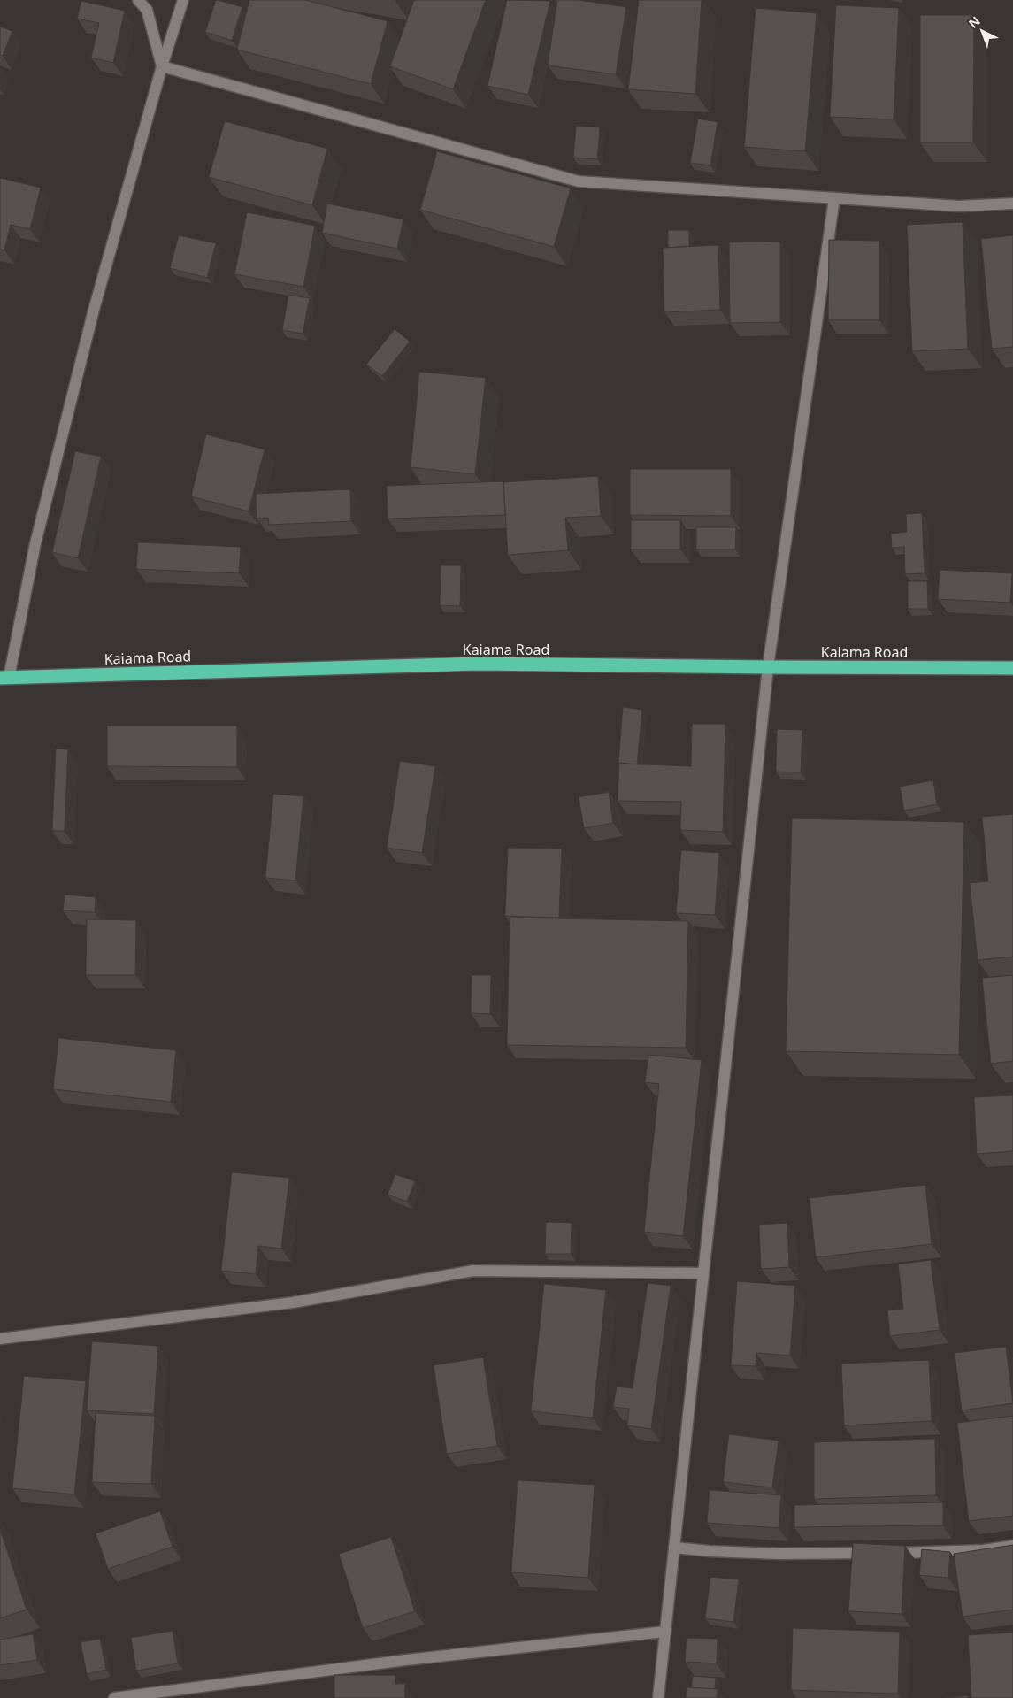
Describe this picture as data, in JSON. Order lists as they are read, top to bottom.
{
  "streets": {
    "highway": ["Kaiama Road"]
  },
  "north": "top left"
}
